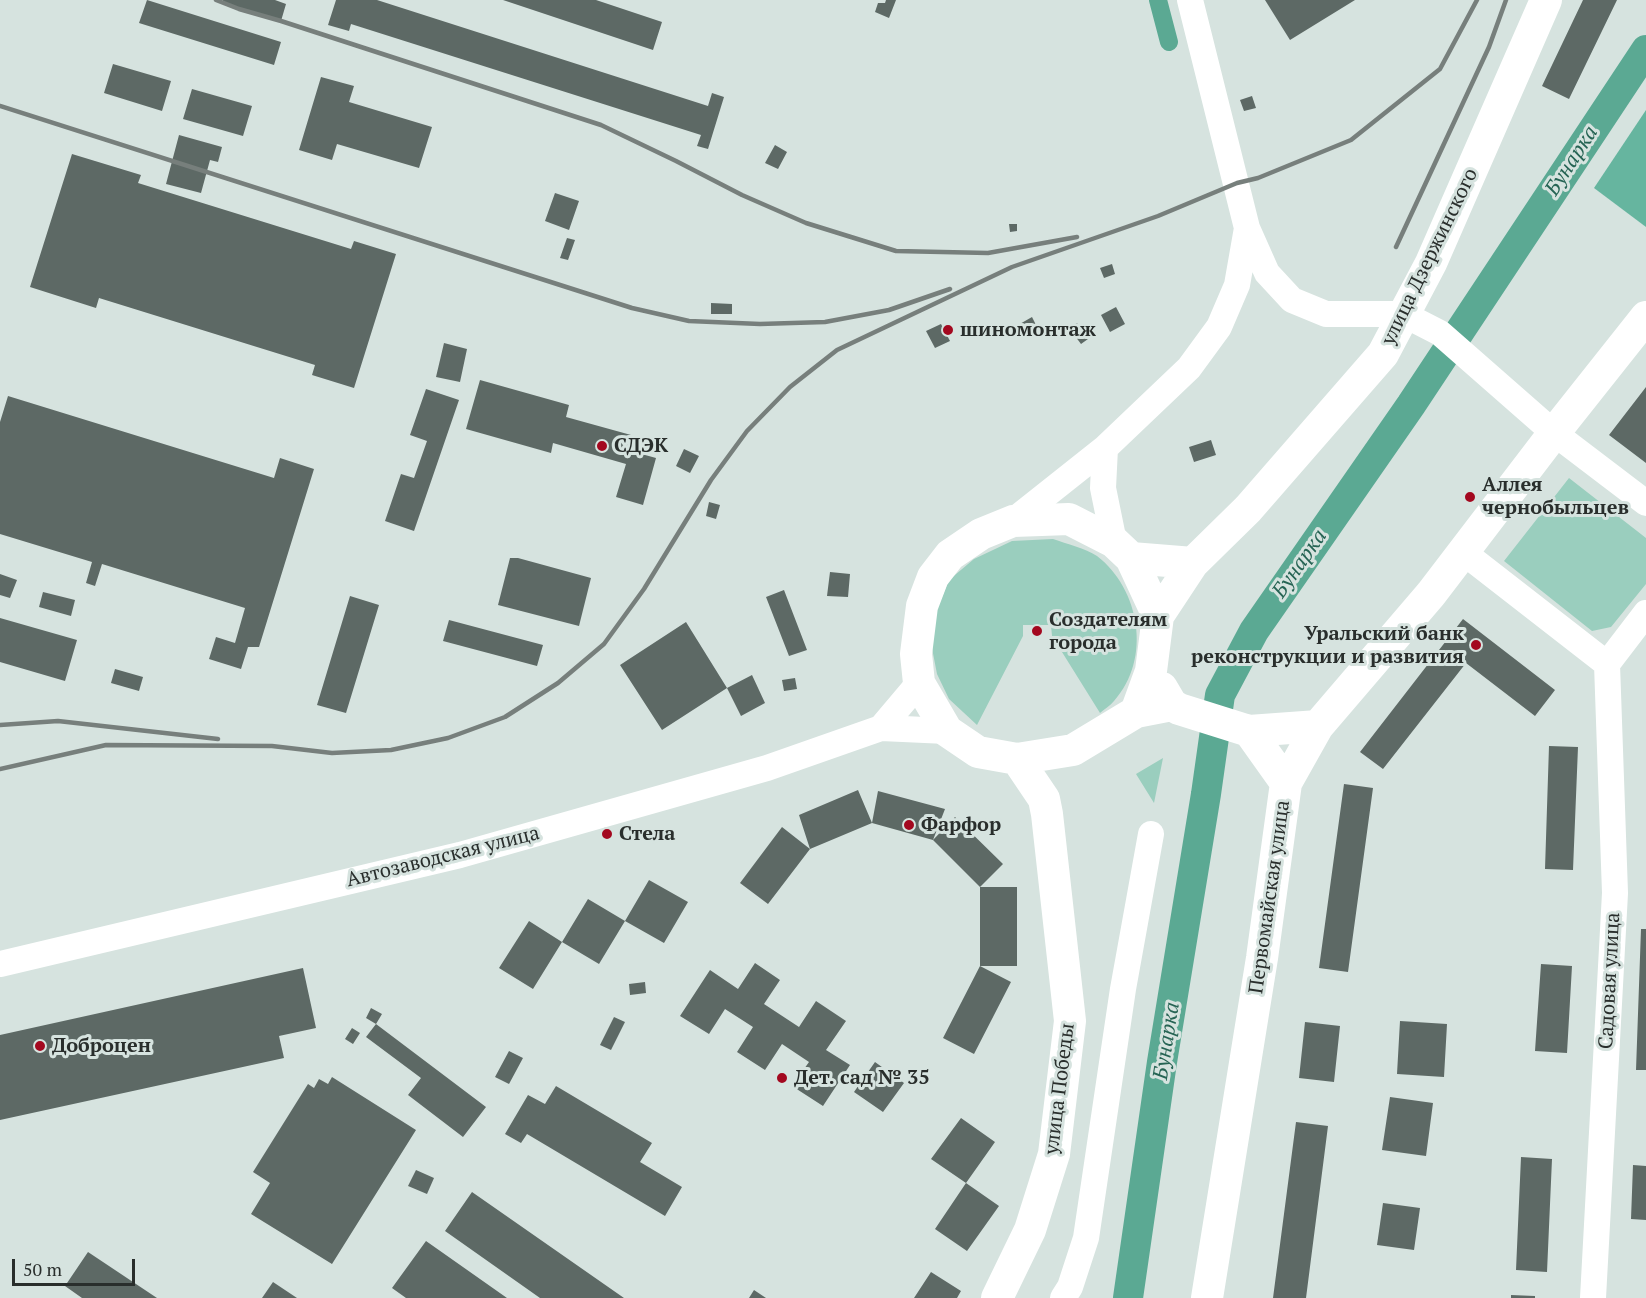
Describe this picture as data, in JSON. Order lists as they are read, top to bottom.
{
  "streets": {
    "main road": ["улица Дзержинского", "Первомайская улица", "улица Победы"],
    "street": ["Автозаводская улица", "Садовая улица"]
  },
  "water": ["Бунарка"],
  "places": [
    "шиномонтаж",
    "СДЭК",
    "Аллея чернобыльцев",
    "Создателям города",
    "Уральский банк реконструкции и развития",
    "Фарфор",
    "Стела",
    "Доброцен",
    "Дет. сад № 35"
  ],
  "scale_bar": "50 m"
}
